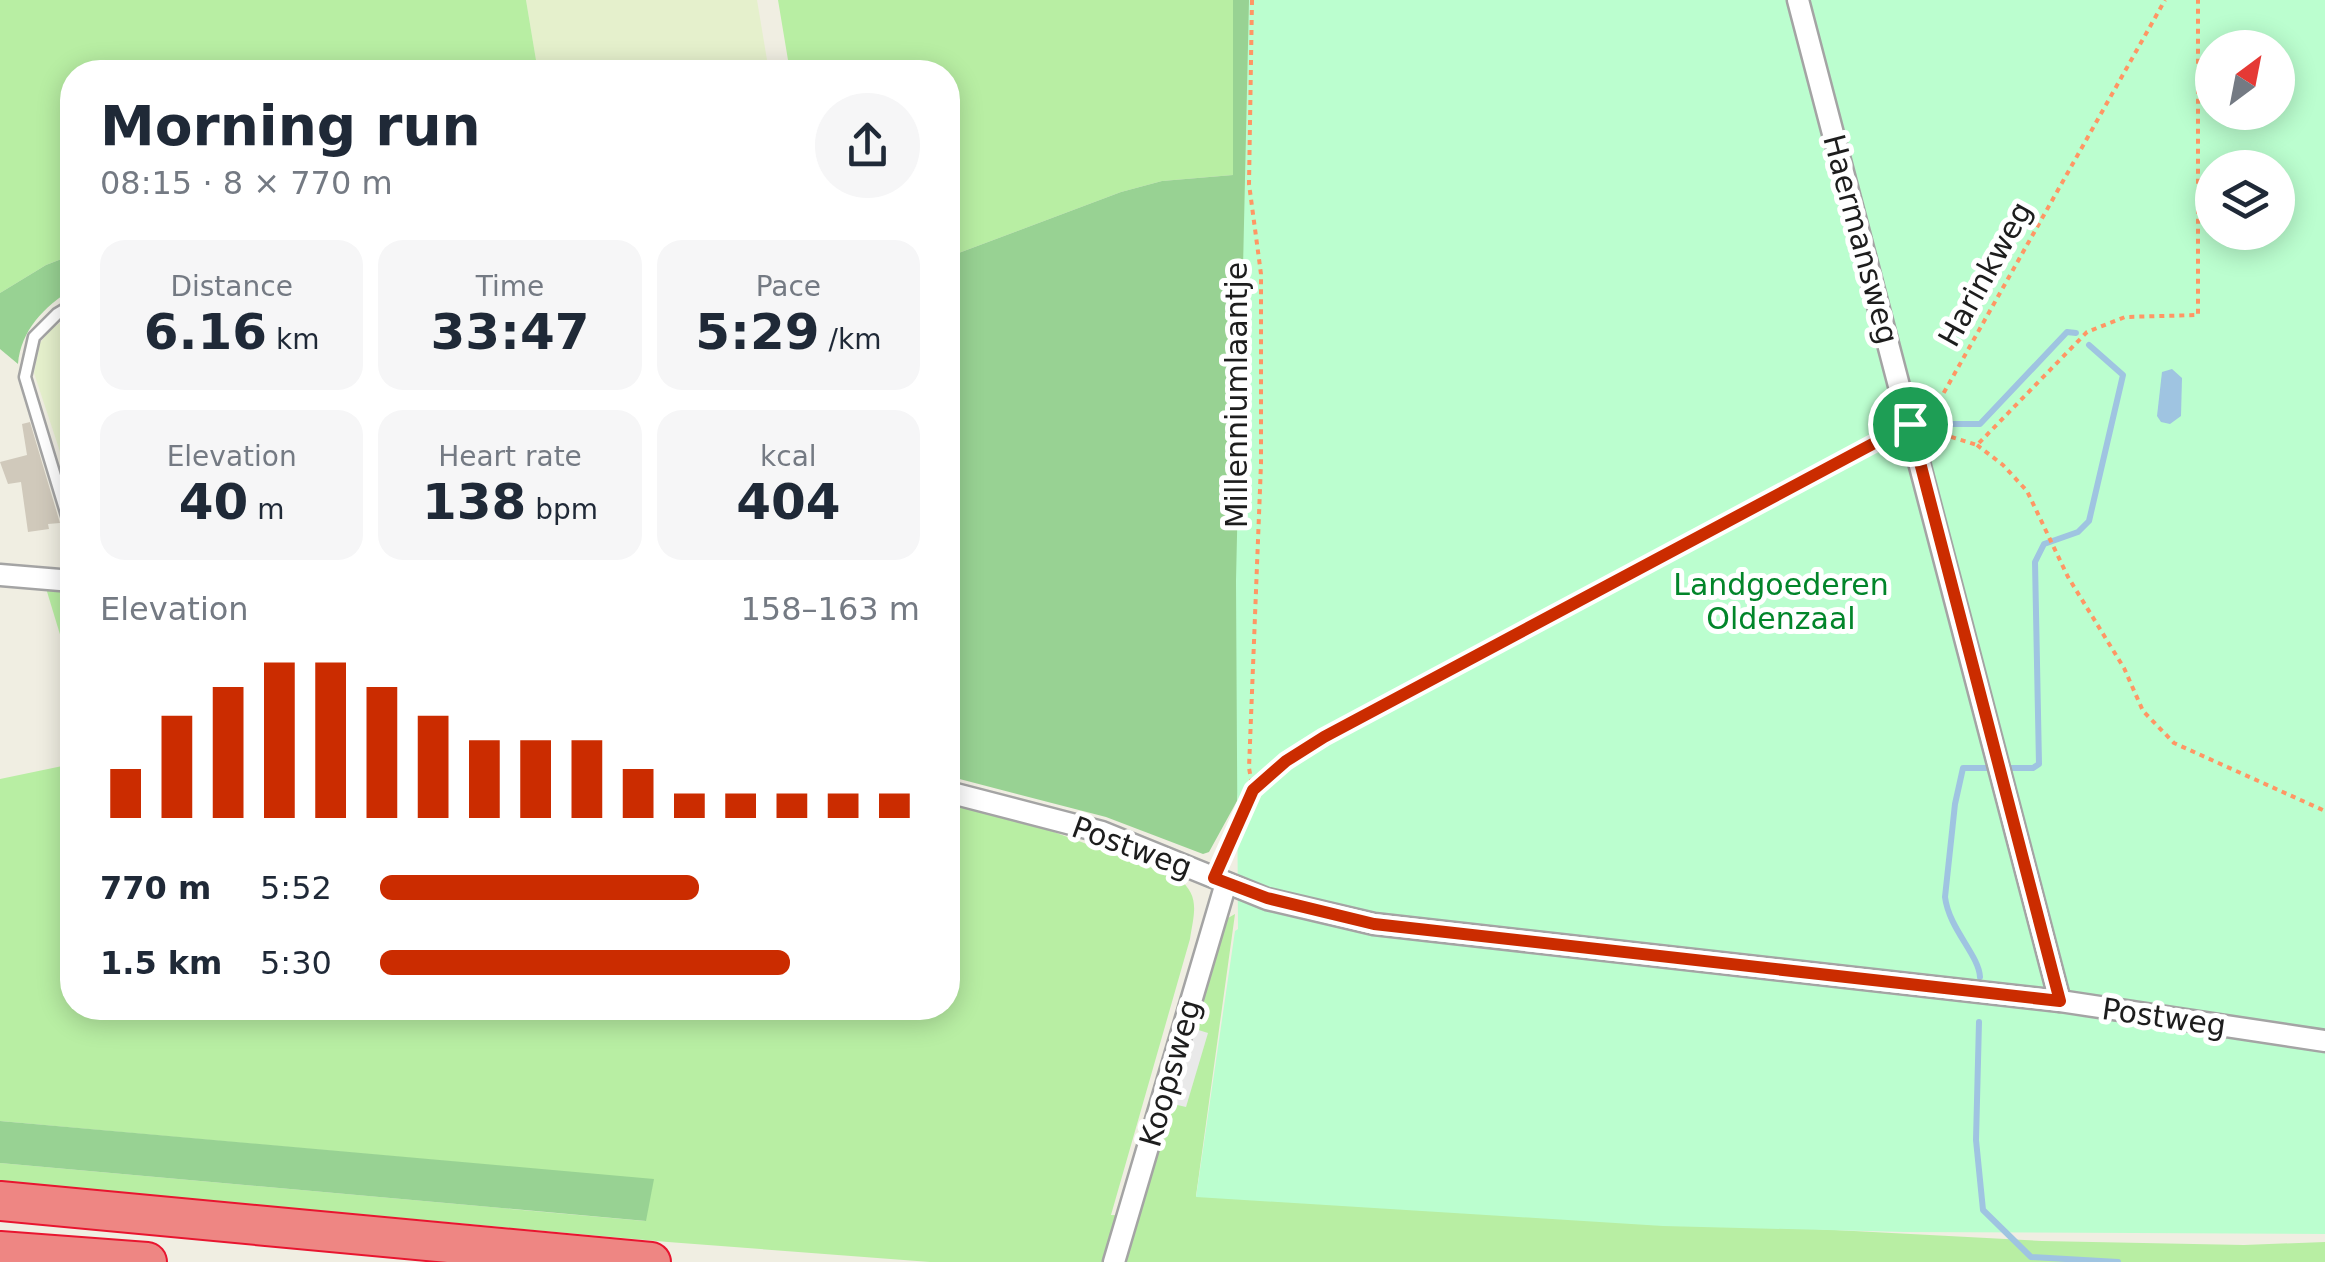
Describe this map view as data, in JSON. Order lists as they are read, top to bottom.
{
  "streets": {
    "street": ["Haermansweg", "Postweg", "Koopsweg"],
    "path": ["Harinkweg", "Millenniumlaantje"]
  },
  "crossings": [
    ["Haermansweg", "Harinkweg"],
    ["Haermansweg", "Postweg"],
    ["Harinkweg", "Millenniumlaantje"],
    ["Postweg", "Koopsweg"]
  ],
  "parks": ["Landgoederen Oldenzaal"],
  "north": "top right",
  "page": {
    "heading": ["Morning run", "08:15 · 8 × 770 m"],
    "stats": [
      ["Distance", "6.16 km"],
      ["Time", "33:47"],
      ["Pace", "5:29 /km"],
      ["Elevation", "40 m"],
      ["Heart rate", "138 bpm"],
      ["kcal", "404"]
    ],
    "chart": ["Elevation", "158–163 m"],
    "list": [
      {
        "name": "770 m",
        "note": "5:52"
      },
      {
        "name": "1.5 km",
        "note": "5:30"
      }
    ]
  }
}
